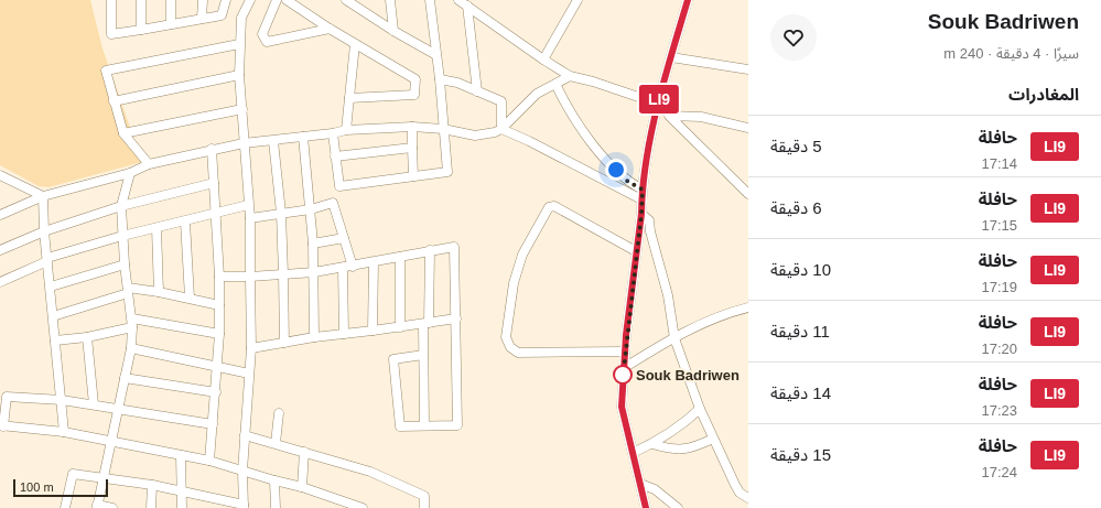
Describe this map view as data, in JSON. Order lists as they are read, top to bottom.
{
  "places": ["Souk Badriwen"],
  "lines": ["bus line LI9"],
  "scale_bar": "100 m",
  "page": {
    "heading": [
      ["Souk Badriwen", "سيرًا · 4 دقيقة · 240 m"],
      "المغادرات"
    ],
    "on_map": "LI9",
    "list": [
      {
        "mark": "LI9",
        "name": "حافلة",
        "note": "17:14",
        "value": "5 دقيقة"
      },
      {
        "mark": "LI9",
        "name": "حافلة",
        "note": "17:15",
        "value": "6 دقيقة"
      },
      {
        "mark": "LI9",
        "name": "حافلة",
        "note": "17:19",
        "value": "10 دقيقة"
      },
      {
        "mark": "LI9",
        "name": "حافلة",
        "note": "17:20",
        "value": "11 دقيقة"
      },
      {
        "mark": "LI9",
        "name": "حافلة",
        "note": "17:23",
        "value": "14 دقيقة"
      },
      {
        "mark": "LI9",
        "name": "حافلة",
        "note": "17:24",
        "value": "15 دقيقة"
      }
    ],
    "scale": "100 m"
  }
}
